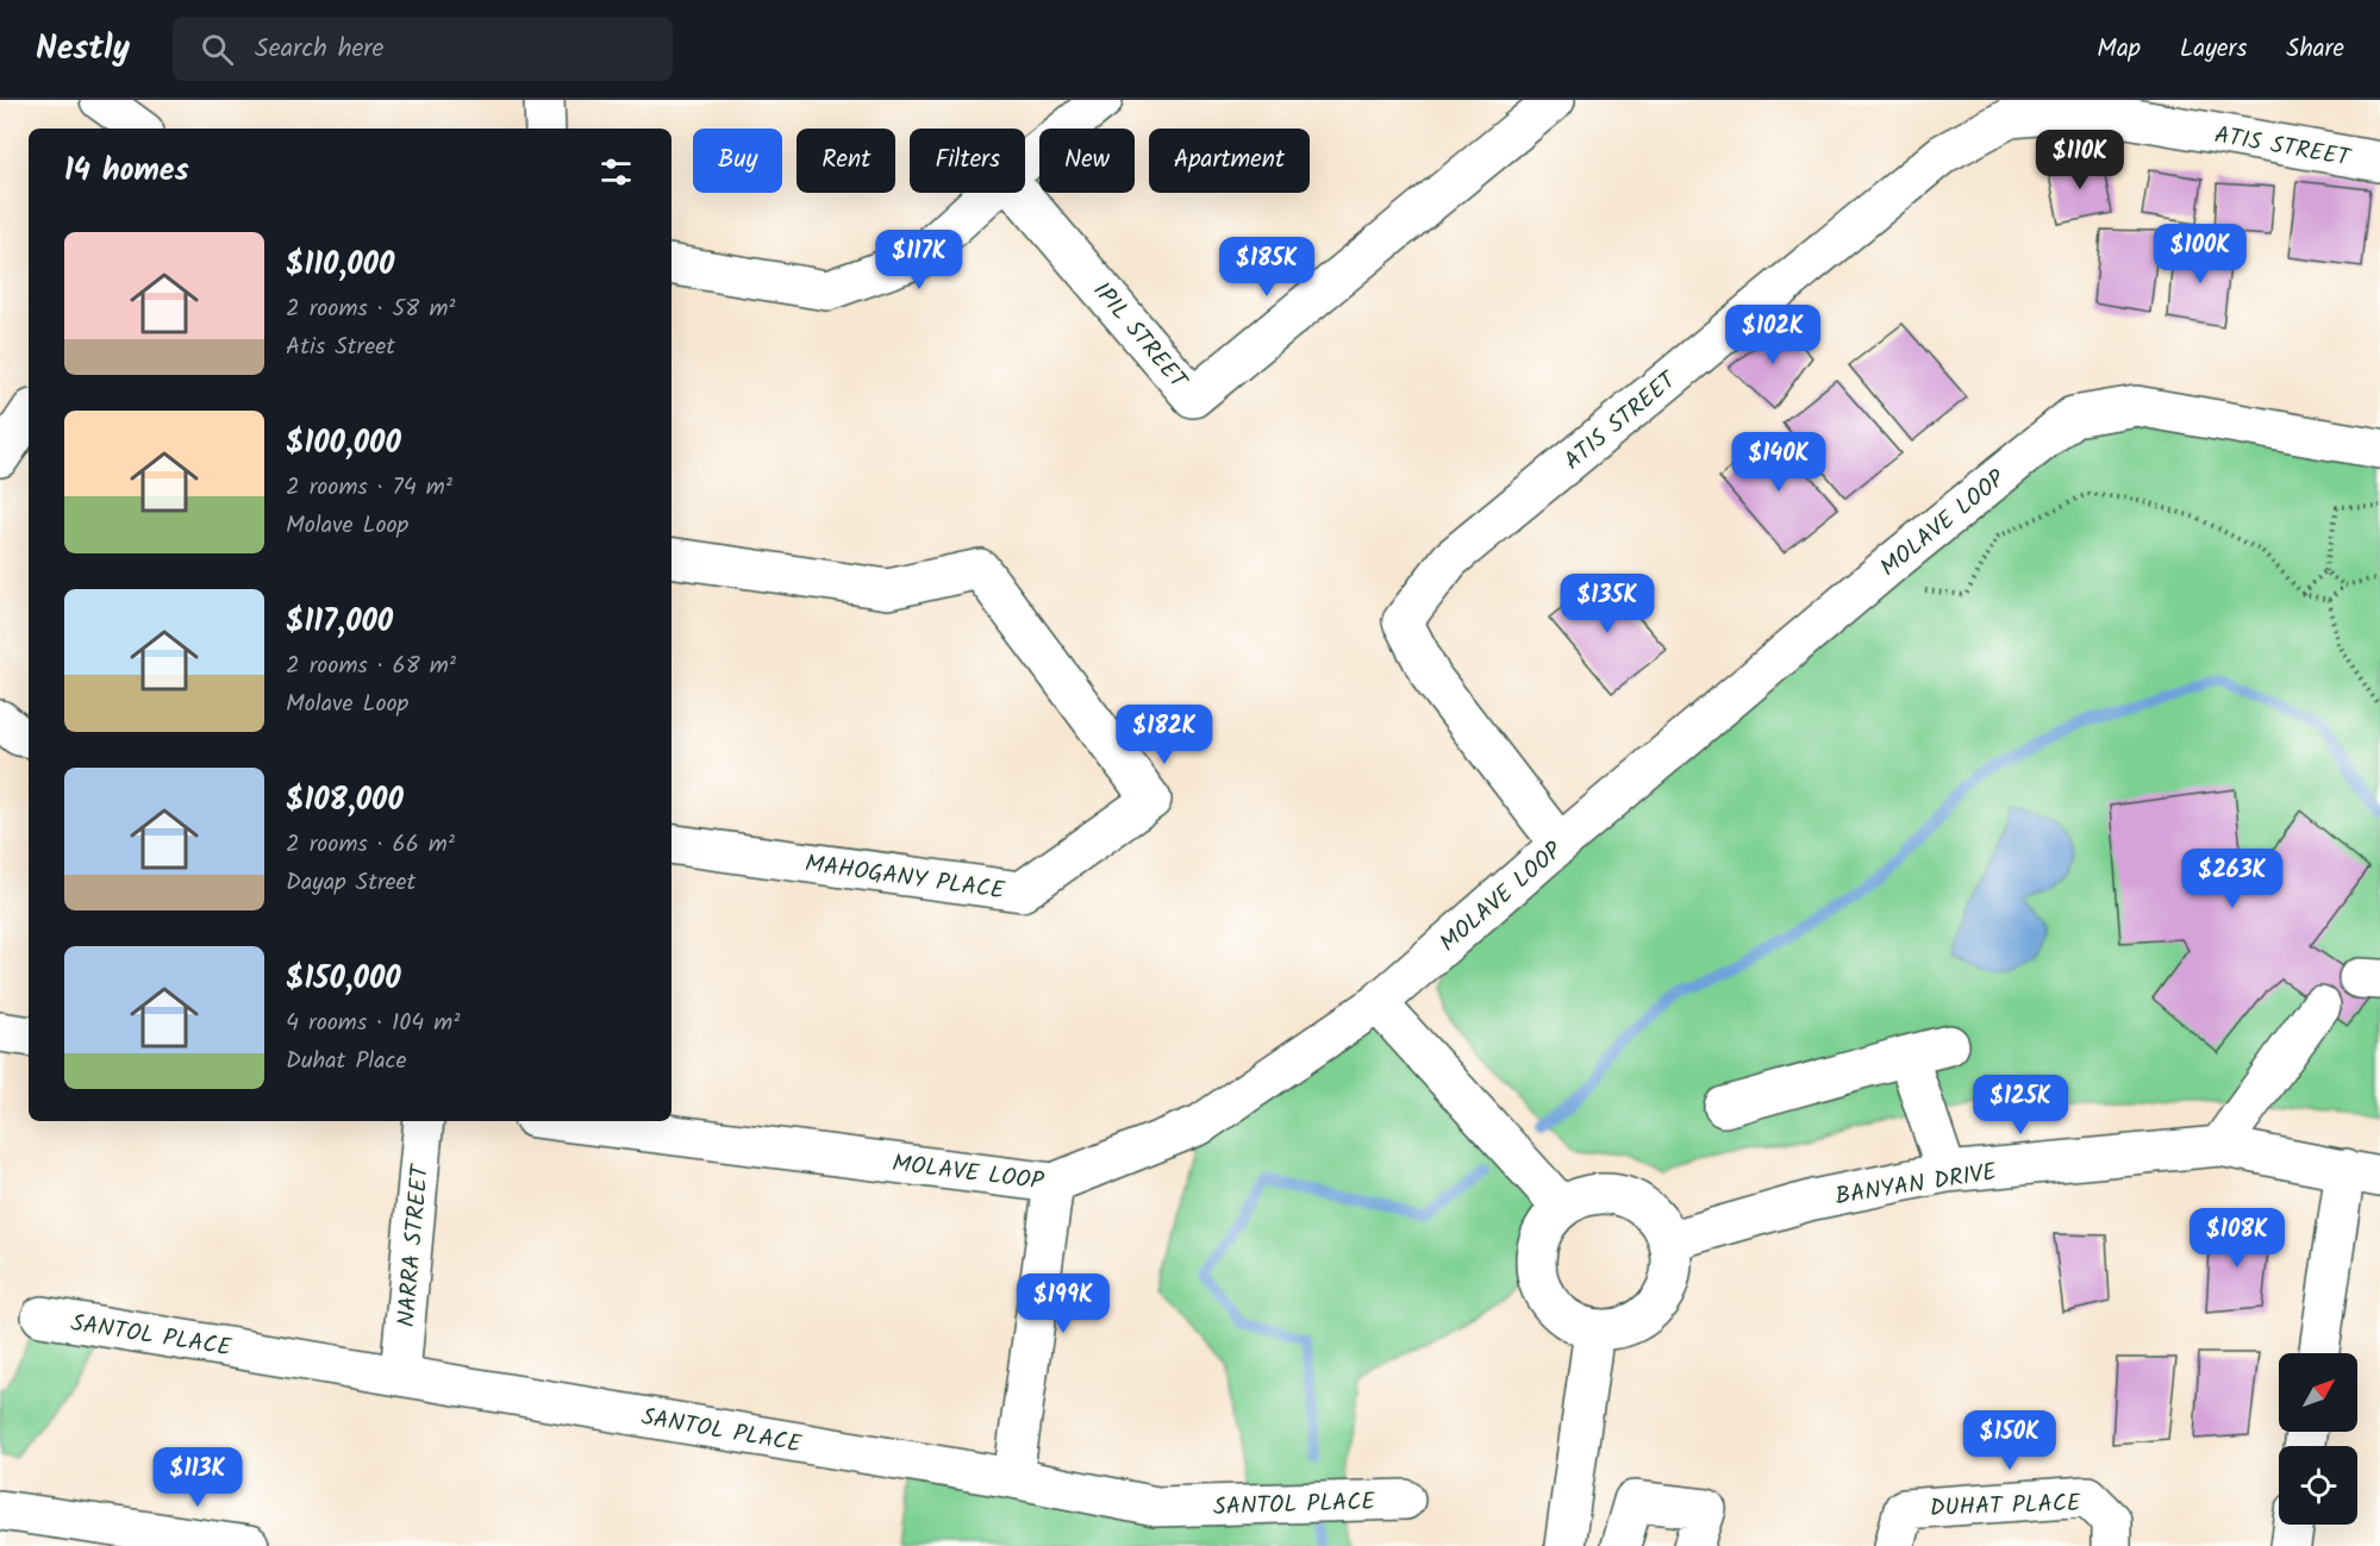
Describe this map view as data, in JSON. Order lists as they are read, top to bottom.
{
  "streets": {
    "street": [
      "ATIS STREET",
      "IPIL STREET",
      "MOLAVE LOOP",
      "MAHOGANY PLACE",
      "BANYAN DRIVE",
      "NARRA STREET",
      "SANTOL PLACE",
      "DUHAT PLACE"
    ]
  },
  "crossings": [
    ["ATIS STREET", "MOLAVE LOOP"],
    ["NARRA STREET", "SANTOL PLACE"]
  ],
  "north": "top right",
  "page": {
    "header": "Nestly",
    "search": "Search here",
    "nav": ["Map", "Layers", "Share"],
    "chip": [
      "Buy",
      "Rent",
      "Filters",
      "New",
      "Apartment"
    ],
    "heading": "14 homes",
    "price": [
      "$110K",
      "$100K",
      "$117K",
      "$185K",
      "$102K",
      "$140K",
      "$135K",
      "$182K",
      "$263K",
      "$125K",
      "$108K",
      "$199K",
      "$150K",
      "$113K"
    ],
    "list": [
      {
        "name": "$110,000",
        "note": "2 rooms · 58 m² · Atis Street"
      },
      {
        "name": "$100,000",
        "note": "2 rooms · 74 m² · Molave Loop"
      },
      {
        "name": "$117,000",
        "note": "2 rooms · 68 m² · Molave Loop"
      },
      {
        "name": "$108,000",
        "note": "2 rooms · 66 m² · Dayap Street"
      },
      {
        "name": "$150,000",
        "note": "4 rooms · 104 m² · Duhat Place"
      }
    ]
  }
}
